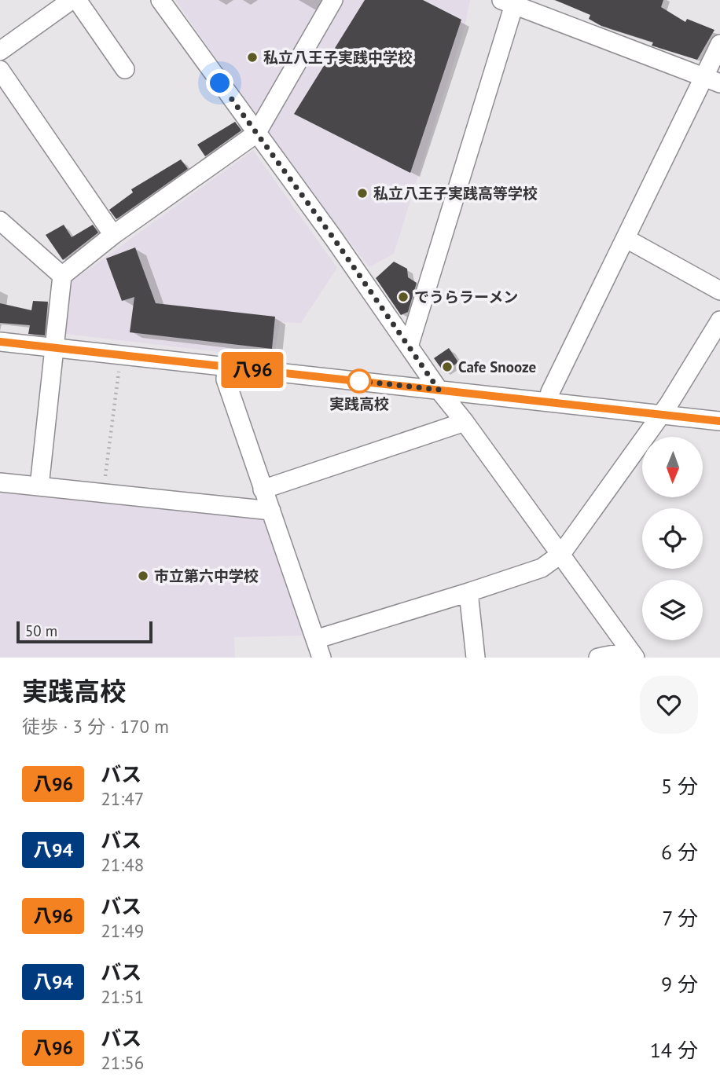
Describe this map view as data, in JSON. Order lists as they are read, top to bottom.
{
  "places": [
    "私立八王子実践中学校",
    "私立八王子実践高等学校",
    "でうらラーメン",
    "Cafe Snooze",
    "実践高校",
    "市立第六中学校"
  ],
  "lines": ["bus line 八96"],
  "scale_bar": "50 m",
  "north": "bottom",
  "page": {
    "on_map": "八96",
    "scale": "50 m",
    "heading": ["実践高校", "徒歩 · 3 分 · 170 m"],
    "list": [
      {
        "mark": "八96",
        "name": "バス",
        "note": "21:47",
        "value": "5 分"
      },
      {
        "mark": "八94",
        "name": "バス",
        "note": "21:48",
        "value": "6 分"
      },
      {
        "mark": "八96",
        "name": "バス",
        "note": "21:49",
        "value": "7 分"
      },
      {
        "mark": "八94",
        "name": "バス",
        "note": "21:51",
        "value": "9 分"
      },
      {
        "mark": "八96",
        "name": "バス",
        "note": "21:56",
        "value": "14 分"
      }
    ]
  }
}
